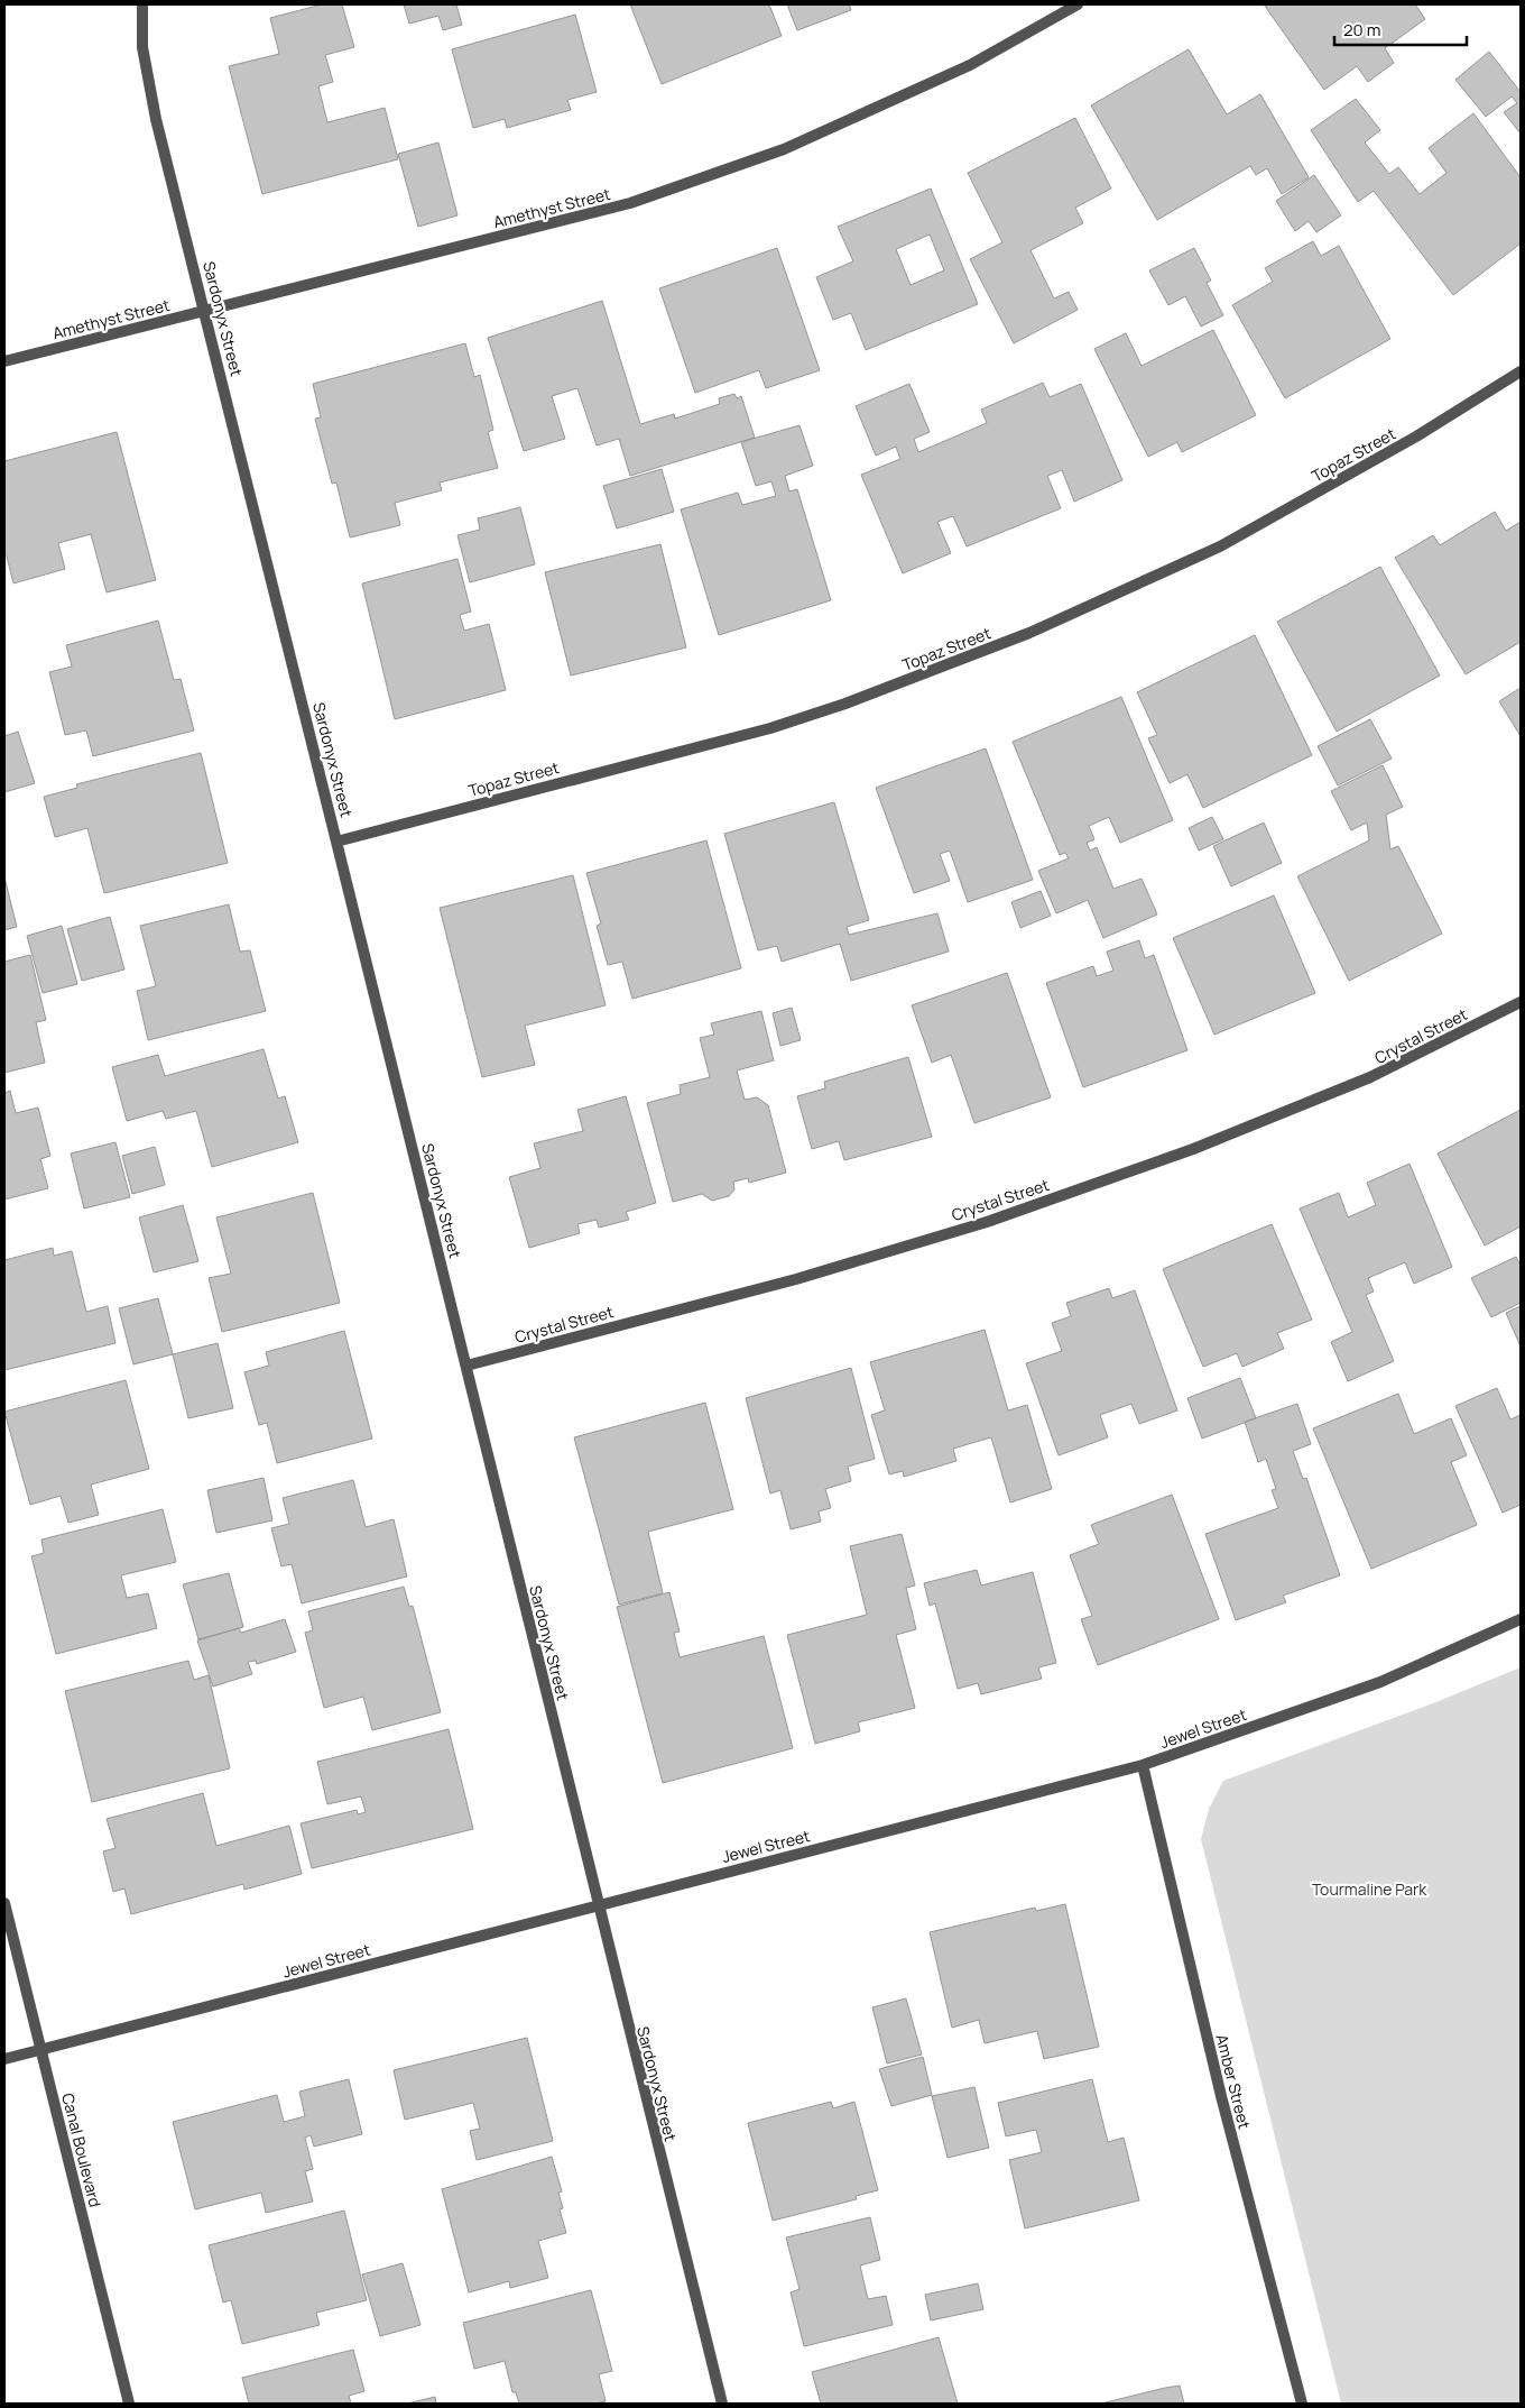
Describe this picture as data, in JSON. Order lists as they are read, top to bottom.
{
  "streets": {
    "street": [
      "Amethyst Street",
      "Sardonyx Street",
      "Topaz Street",
      "Crystal Street",
      "Jewel Street",
      "Amber Street",
      "Canal Boulevard"
    ]
  },
  "crossings": [
    ["Amethyst Street", "Sardonyx Street"],
    ["Sardonyx Street", "Topaz Street"],
    ["Sardonyx Street", "Crystal Street"],
    ["Sardonyx Street", "Jewel Street"],
    ["Jewel Street", "Amber Street"],
    ["Jewel Street", "Canal Boulevard"]
  ],
  "parks": ["Tourmaline Park"],
  "scale_bar": "20 m"
}
